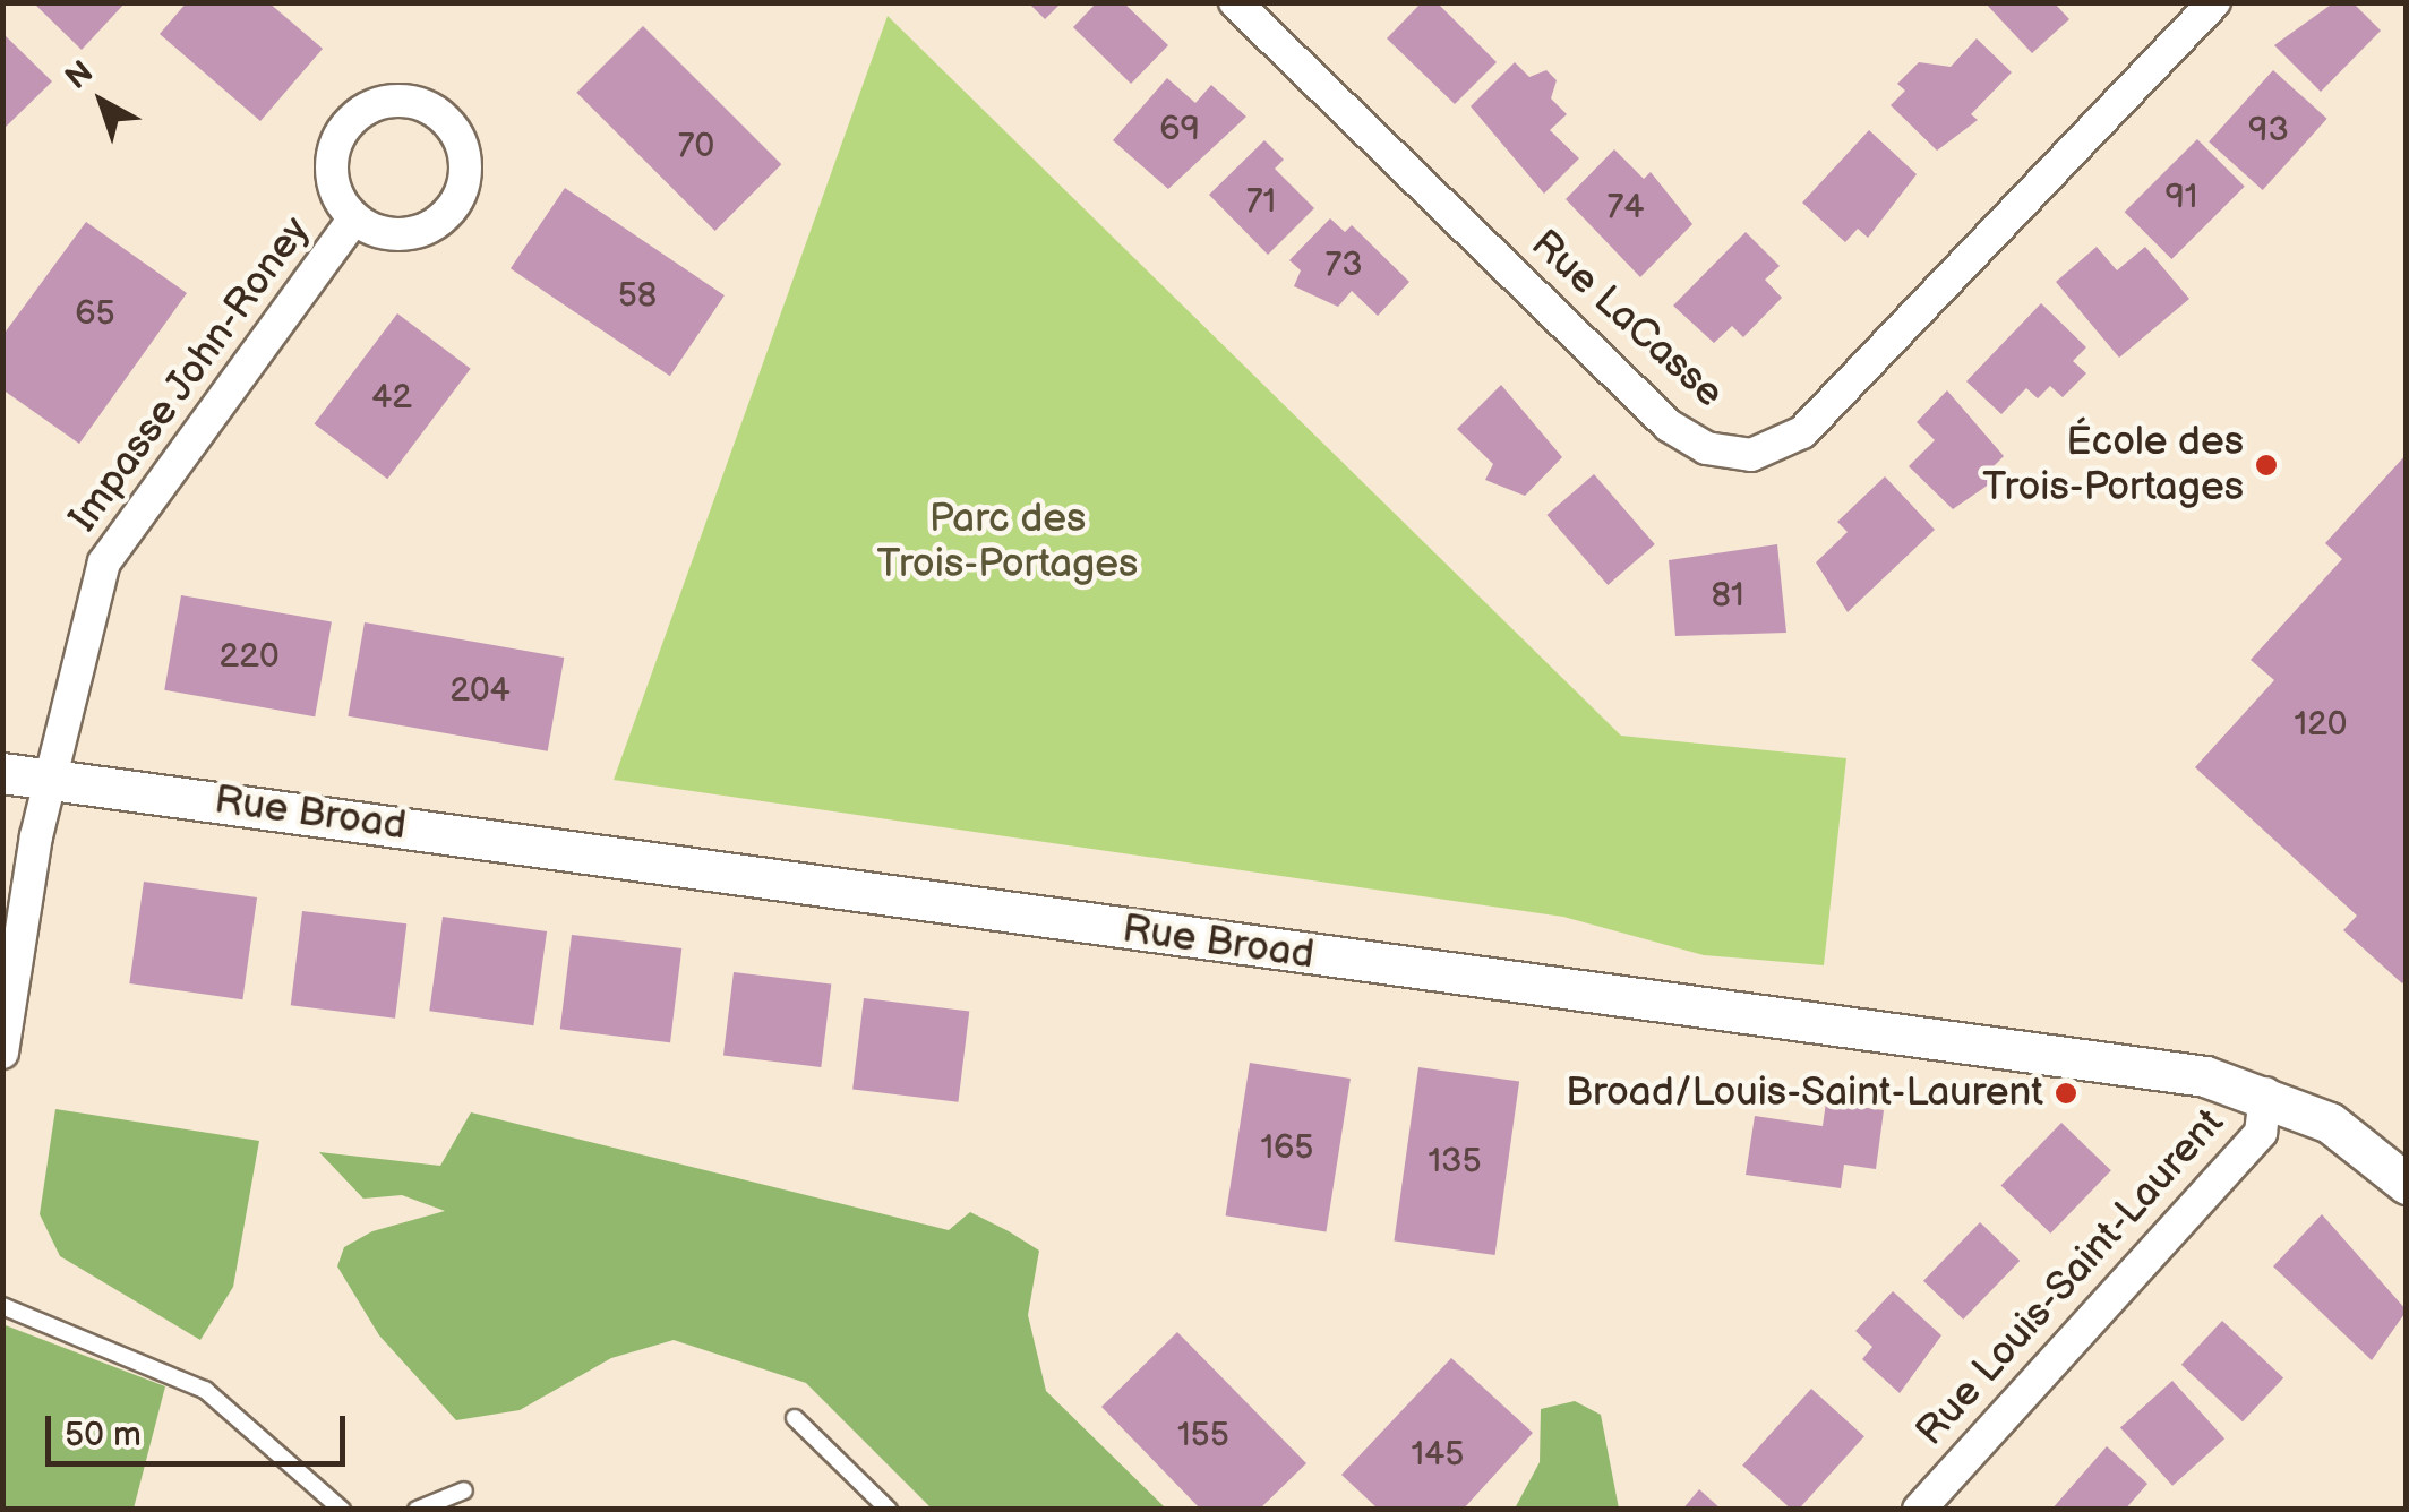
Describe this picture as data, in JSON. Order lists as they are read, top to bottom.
{
  "streets": {
    "street": [
      "Rue LaCasse",
      "Impasse John-Roney",
      "Rue Broad",
      "Rue Louis-Saint-Laurent"
    ]
  },
  "crossings": [
    ["Impasse John-Roney", "Rue Broad"],
    ["Rue Broad", "Rue Louis-Saint-Laurent"]
  ],
  "parks": ["Parc des Trois-Portages"],
  "places": ["École des Trois-Portages", "Broad/Louis-Saint-Laurent"],
  "house_numbers": [
    "69",
    "93",
    "70",
    "91",
    "71",
    "74",
    "73",
    "58",
    "65",
    "42",
    "81",
    "220",
    "204",
    "120",
    "165",
    "135",
    "155",
    "145"
  ],
  "scale_bar": "50 m",
  "north": "top left"
}
